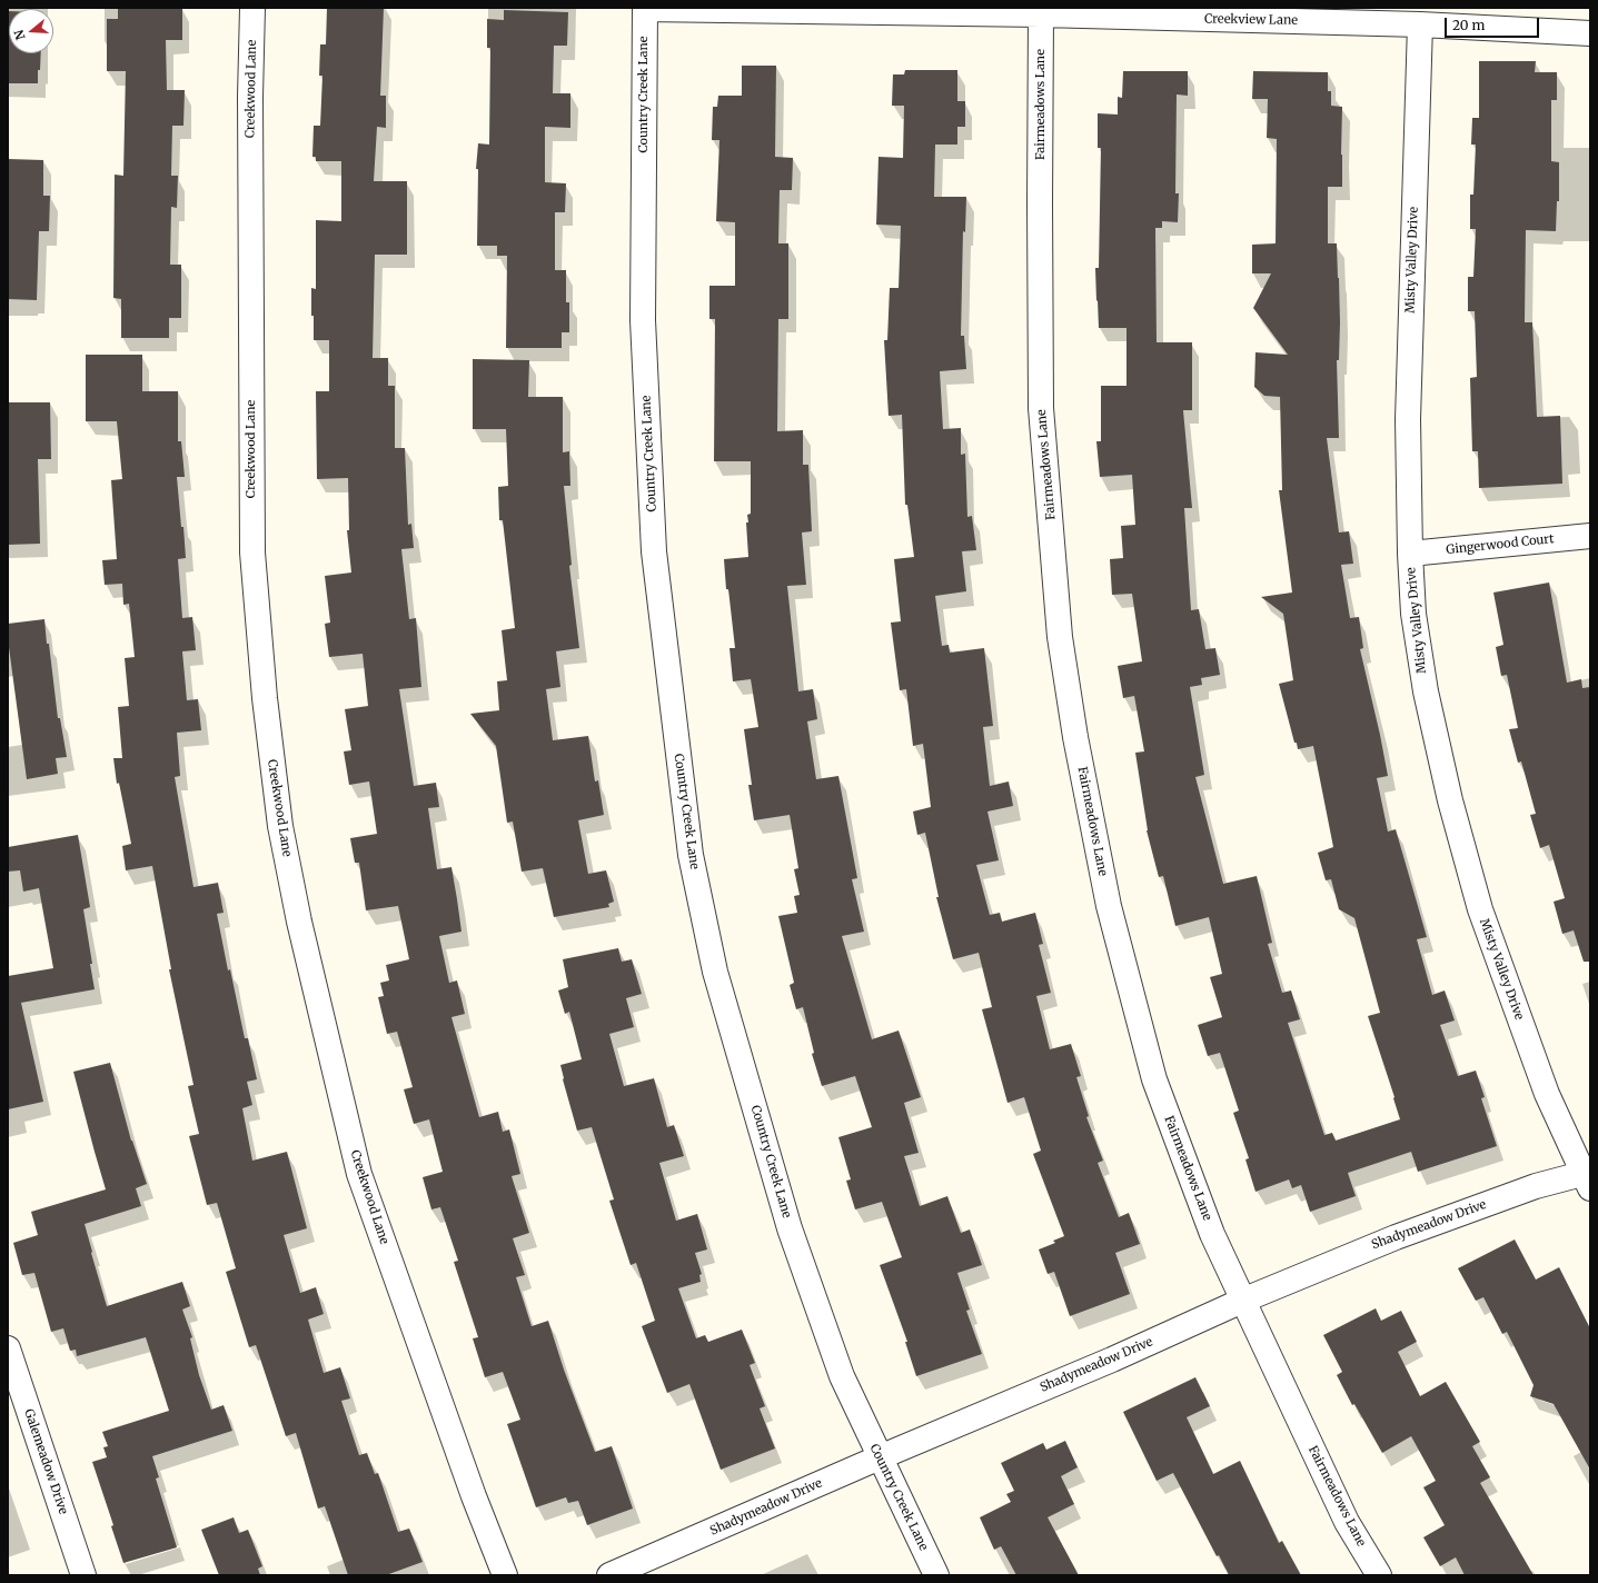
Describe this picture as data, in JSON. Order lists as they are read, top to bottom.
{
  "streets": {
    "street": [
      "Creekview Lane",
      "Creekwood Lane",
      "Country Creek Lane",
      "Fairmeadows Lane",
      "Misty Valley Drive",
      "Gingerwood Court",
      "Shadymeadow Drive",
      "Galemeadow Drive"
    ]
  },
  "crossings": [
    ["Creekview Lane", "Country Creek Lane"],
    ["Creekview Lane", "Fairmeadows Lane"],
    ["Creekview Lane", "Misty Valley Drive"],
    ["Country Creek Lane", "Shadymeadow Drive"],
    ["Fairmeadows Lane", "Shadymeadow Drive"],
    ["Misty Valley Drive", "Gingerwood Court"],
    ["Misty Valley Drive", "Shadymeadow Drive"]
  ],
  "scale_bar": "20 m",
  "north": "left"
}
